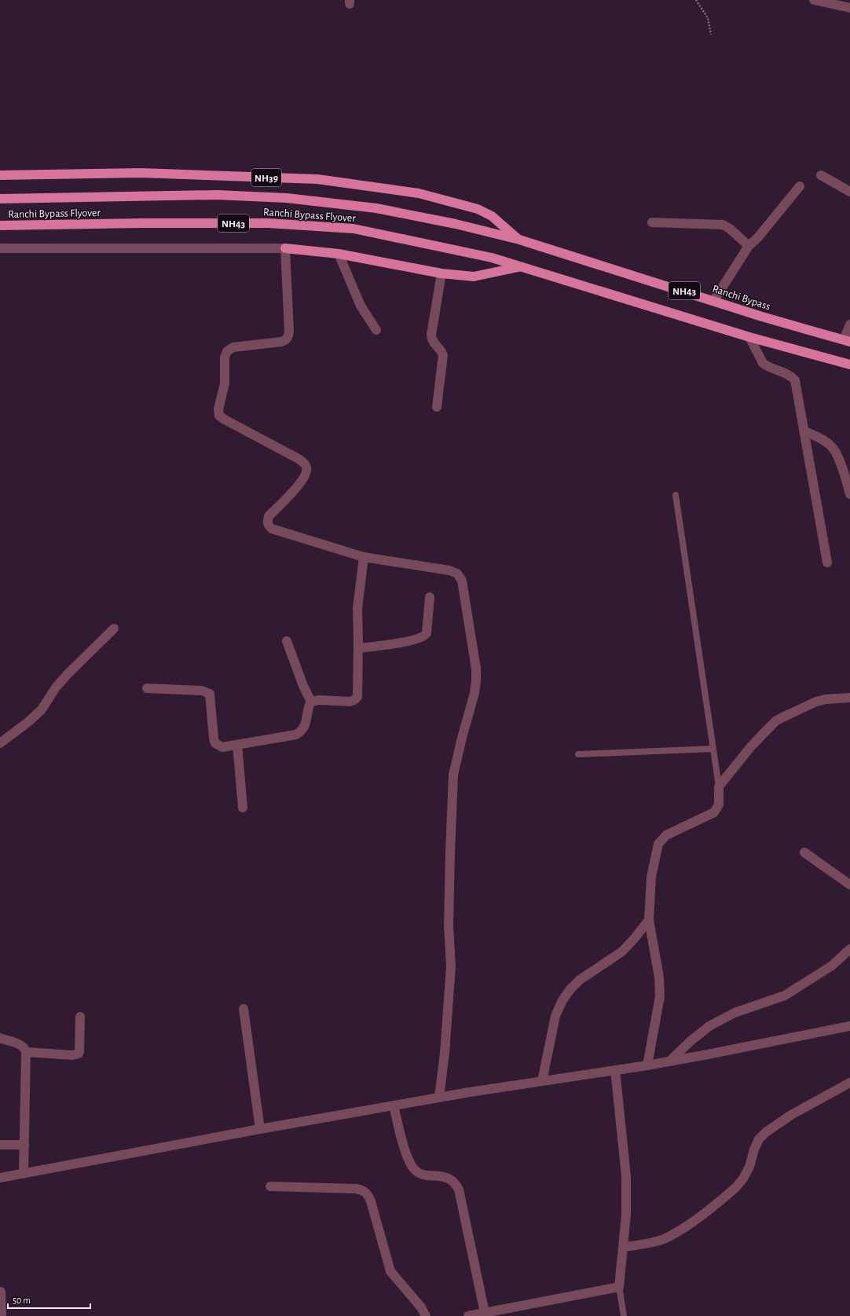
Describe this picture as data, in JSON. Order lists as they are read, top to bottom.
{
  "streets": {
    "highway": [
      "NH39",
      "Ranchi Bypass Flyover",
      "NH43",
      "Ranchi Bypass"
    ]
  },
  "crossings": [
    ["NH39", "Ranchi Bypass Flyover"],
    ["NH39", "Ranchi Bypass"],
    ["Ranchi Bypass Flyover", "NH43"],
    ["Ranchi Bypass Flyover", "Ranchi Bypass"]
  ],
  "scale_bar": "50 m"
}
